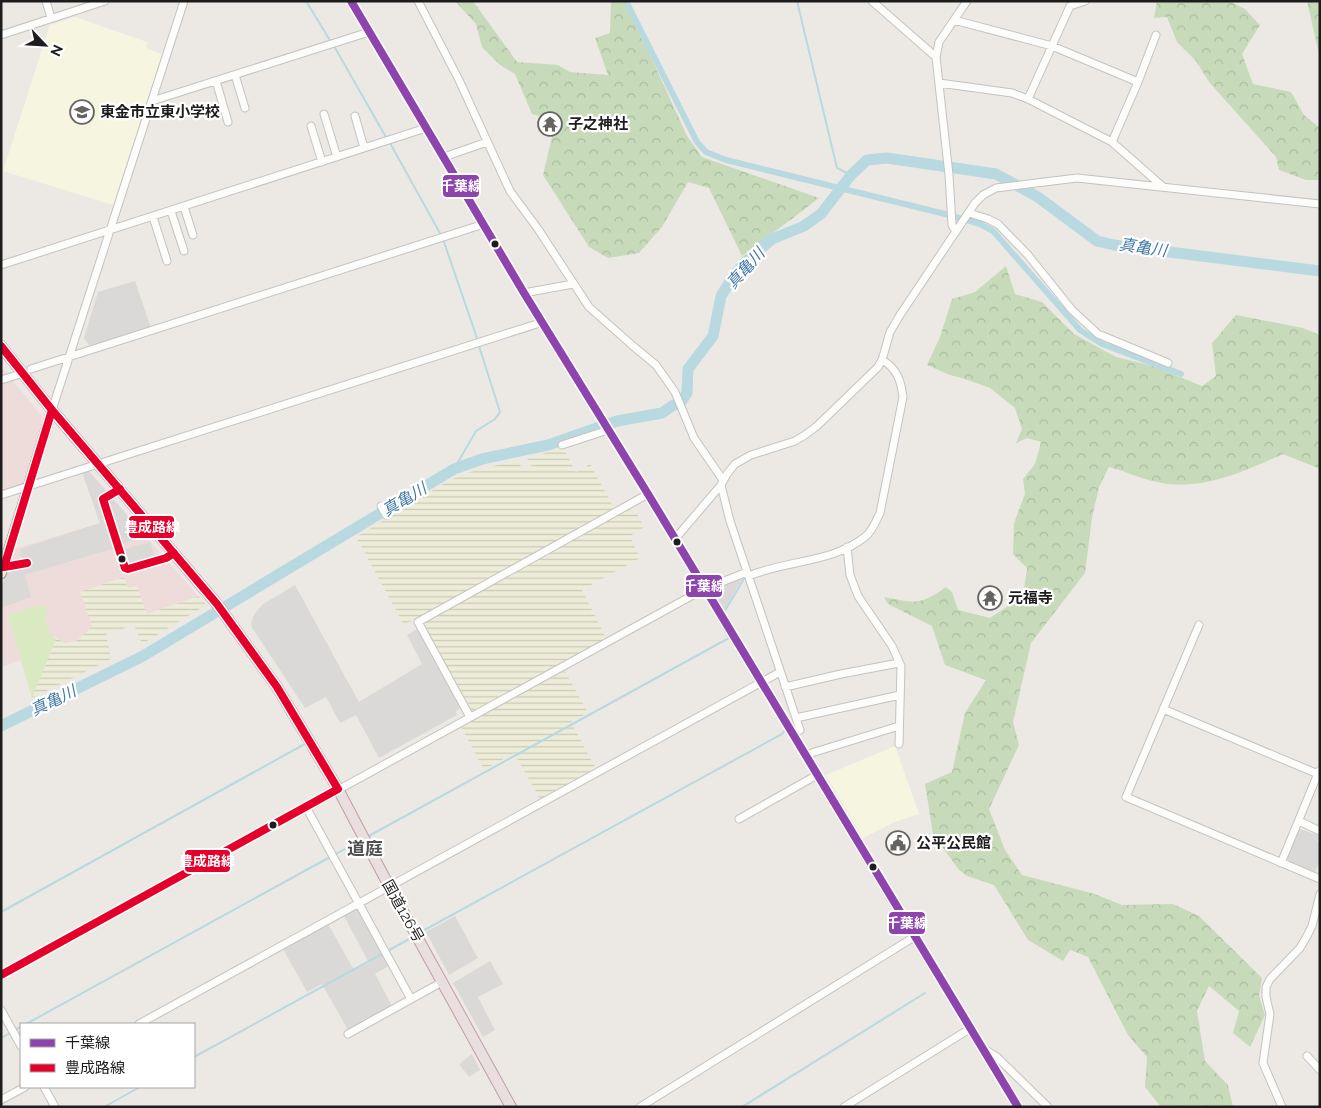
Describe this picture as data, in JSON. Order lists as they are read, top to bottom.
{
  "streets": {
    "highway": ["国道126号"]
  },
  "districts": ["道庭"],
  "water": ["真亀川"],
  "places": {
    "school or university": ["東金市立東小学校"],
    "temple": ["子之神社", "元福寺"],
    "public building": ["公平公民館"]
  },
  "lines": ["transit line 千葉線", "transit line 豊成路線"],
  "legend": ["千葉線", "豊成路線"],
  "north": "bottom right"
}
